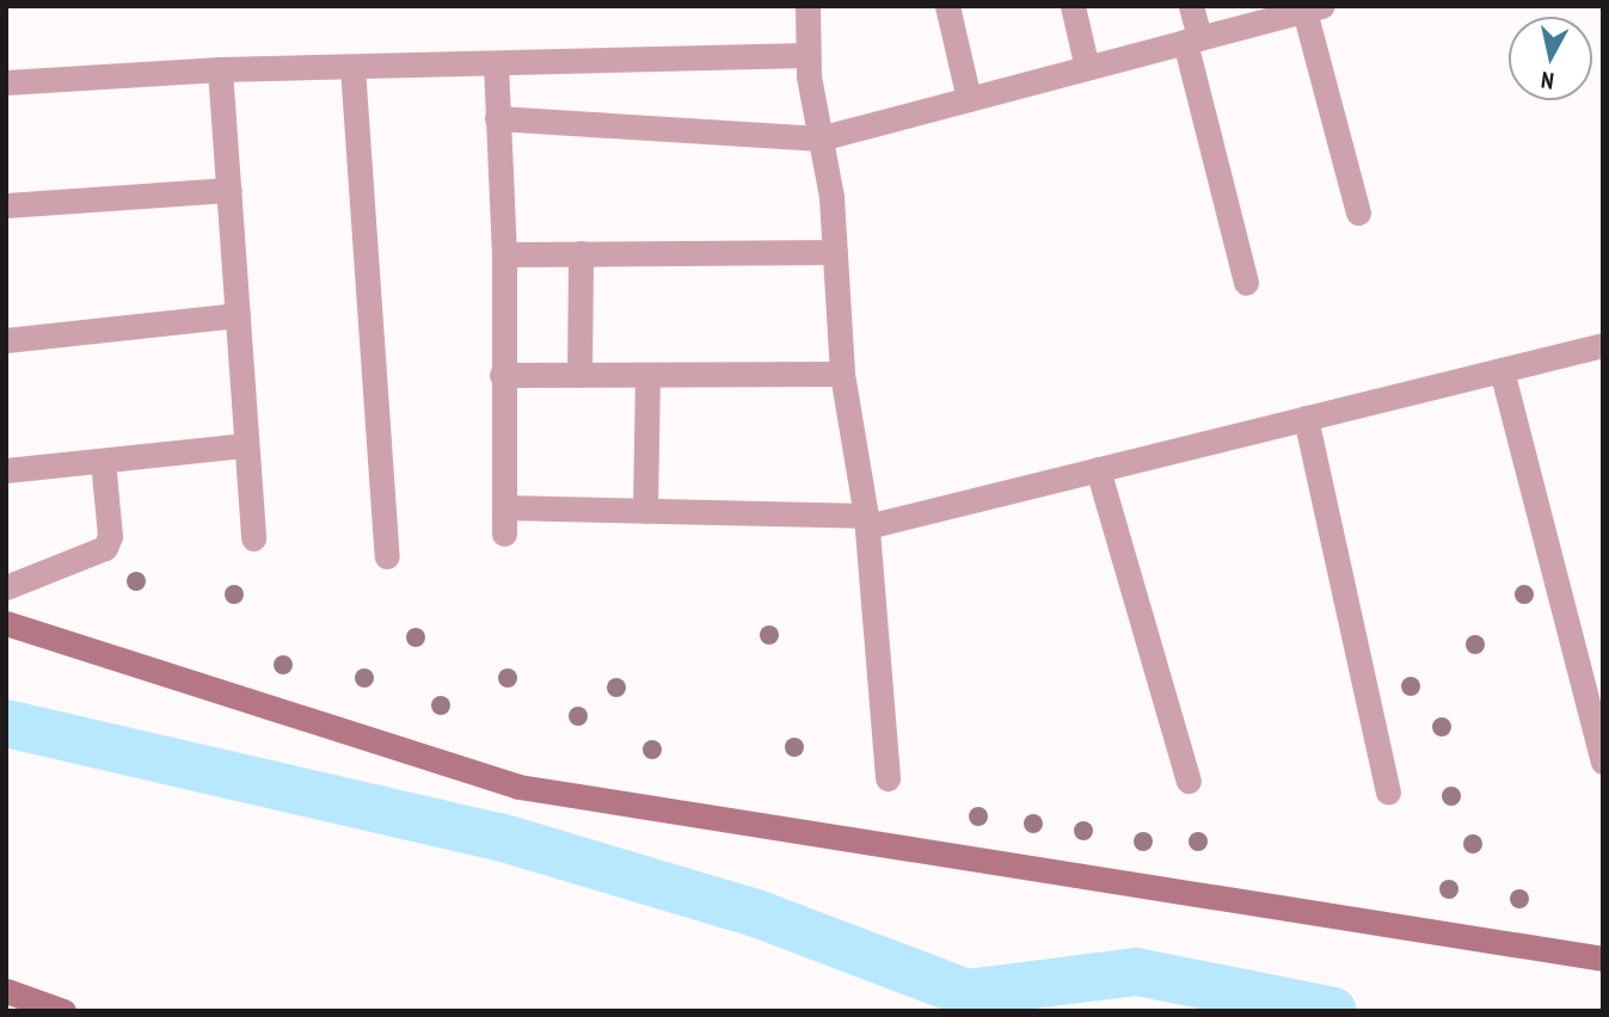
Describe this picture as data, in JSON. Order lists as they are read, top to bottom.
{
  "north": "bottom"
}
